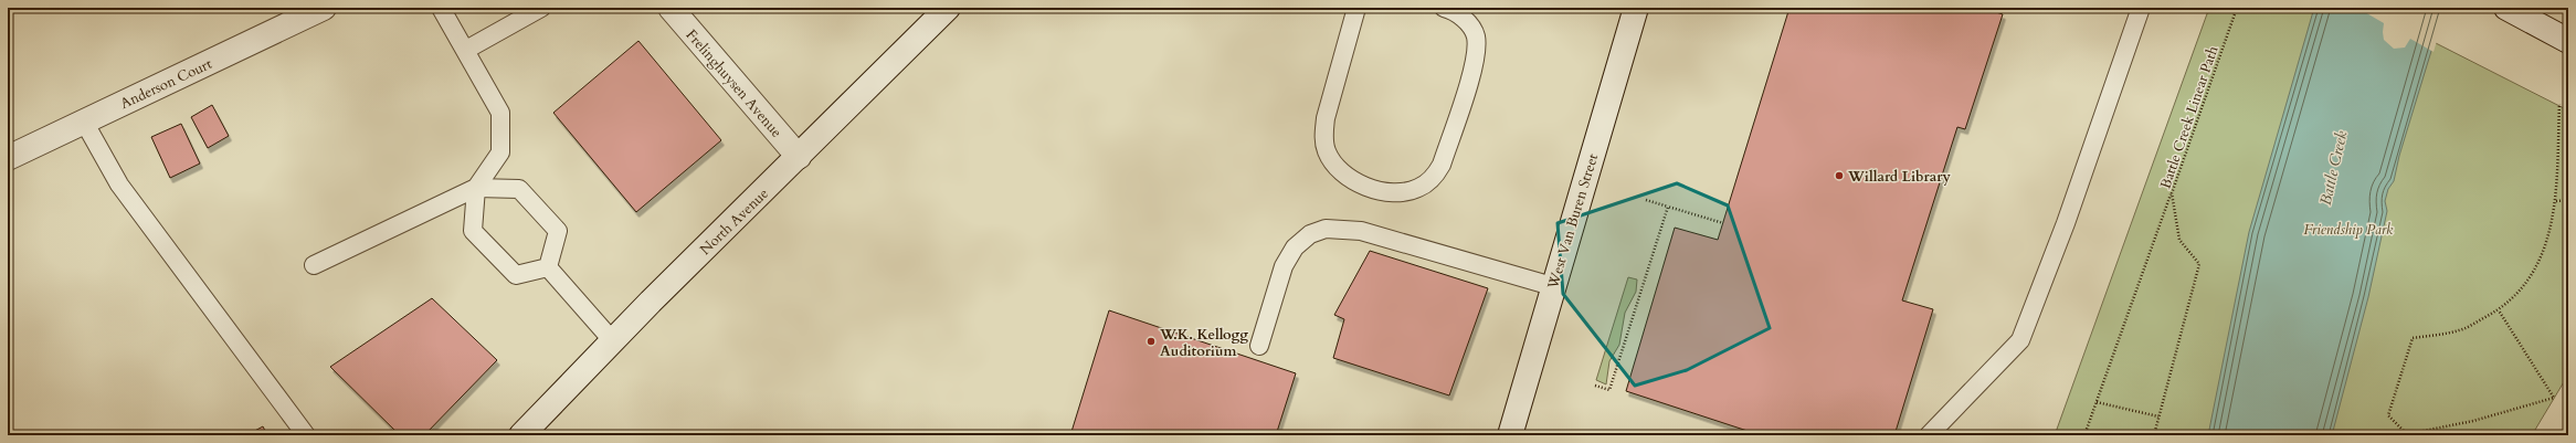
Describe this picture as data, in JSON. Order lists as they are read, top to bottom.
{
  "streets": {
    "street": [
      "Anderson Court",
      "Frelinghuysen Avenue",
      "North Avenue",
      "West Van Buren Street"
    ],
    "path": ["Battle Creek Linear Path"]
  },
  "crossings": [
    ["Frelinghuysen Avenue", "North Avenue"]
  ],
  "water": ["Battle Creek"],
  "parks": ["Friendship Park"],
  "places": ["Willard Library", "W.K. Kellogg Auditorium"]
}
